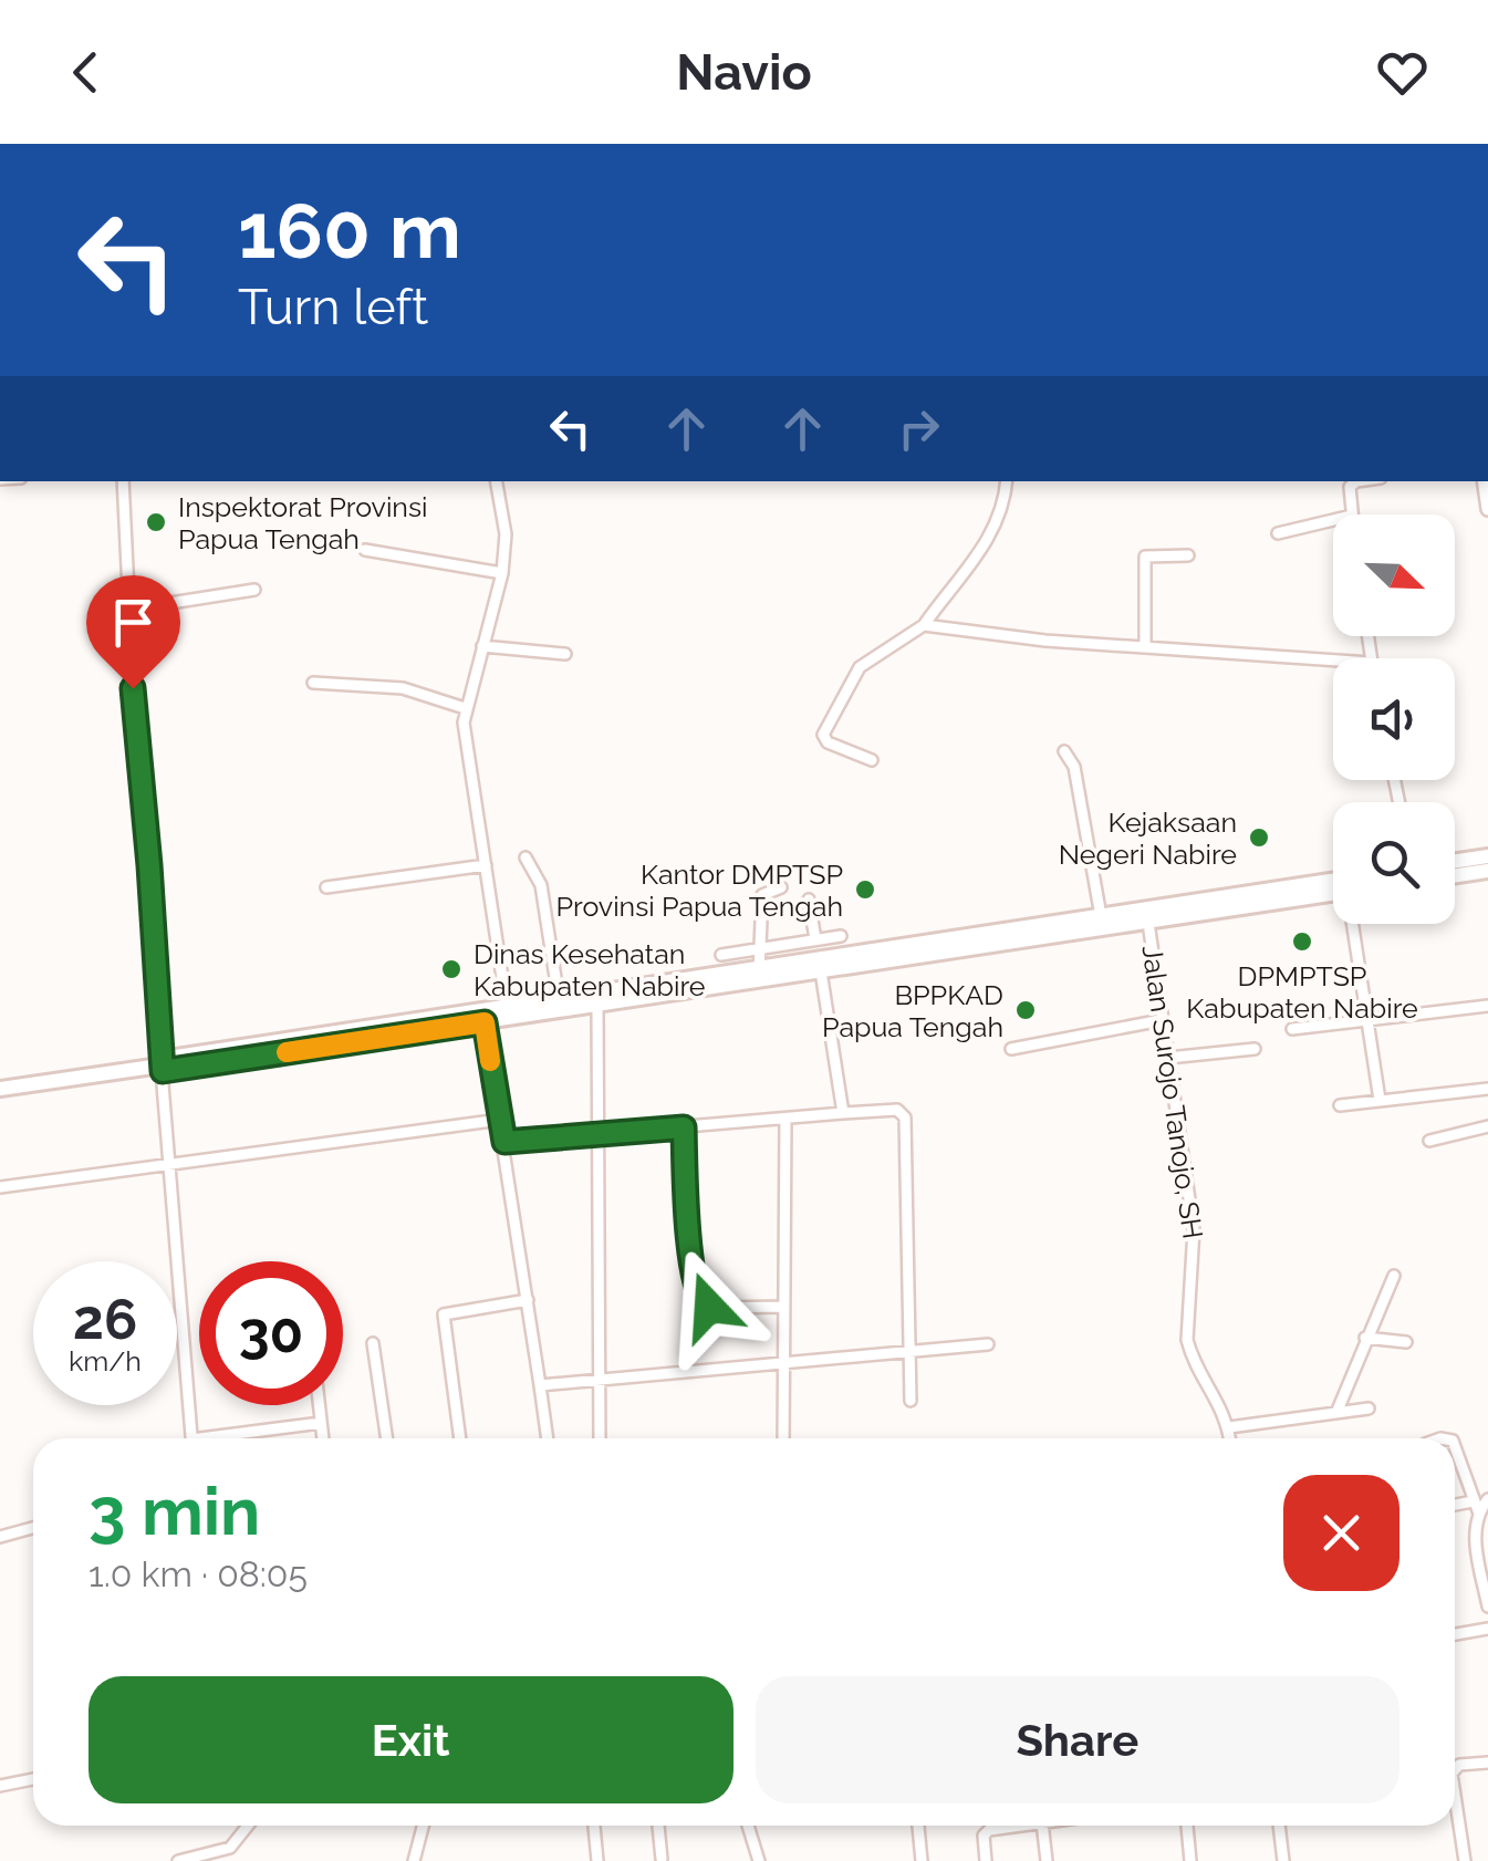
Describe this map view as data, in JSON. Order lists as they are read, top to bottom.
{
  "streets": {
    "street": ["Jalan Surojo Tanojo, SH"]
  },
  "places": [
    "Inspektorat Provinsi Papua Tengah",
    "Kejaksaan Negeri Nabire",
    "Kantor DMPTSP Provinsi Papua Tengah",
    "DPMPTSP Kabupaten Nabire",
    "Dinas Kesehatan Kabupaten Nabire",
    "BPPKAD Papua Tengah"
  ],
  "north": "bottom right",
  "page": {
    "header": "Navio",
    "turn": ["160 m", "Turn left"],
    "speed": "26 km/h",
    "limit": "30",
    "heading": ["3 min", "1.0 km · 08:05"],
    "buttons": ["Exit", "Share"]
  }
}
